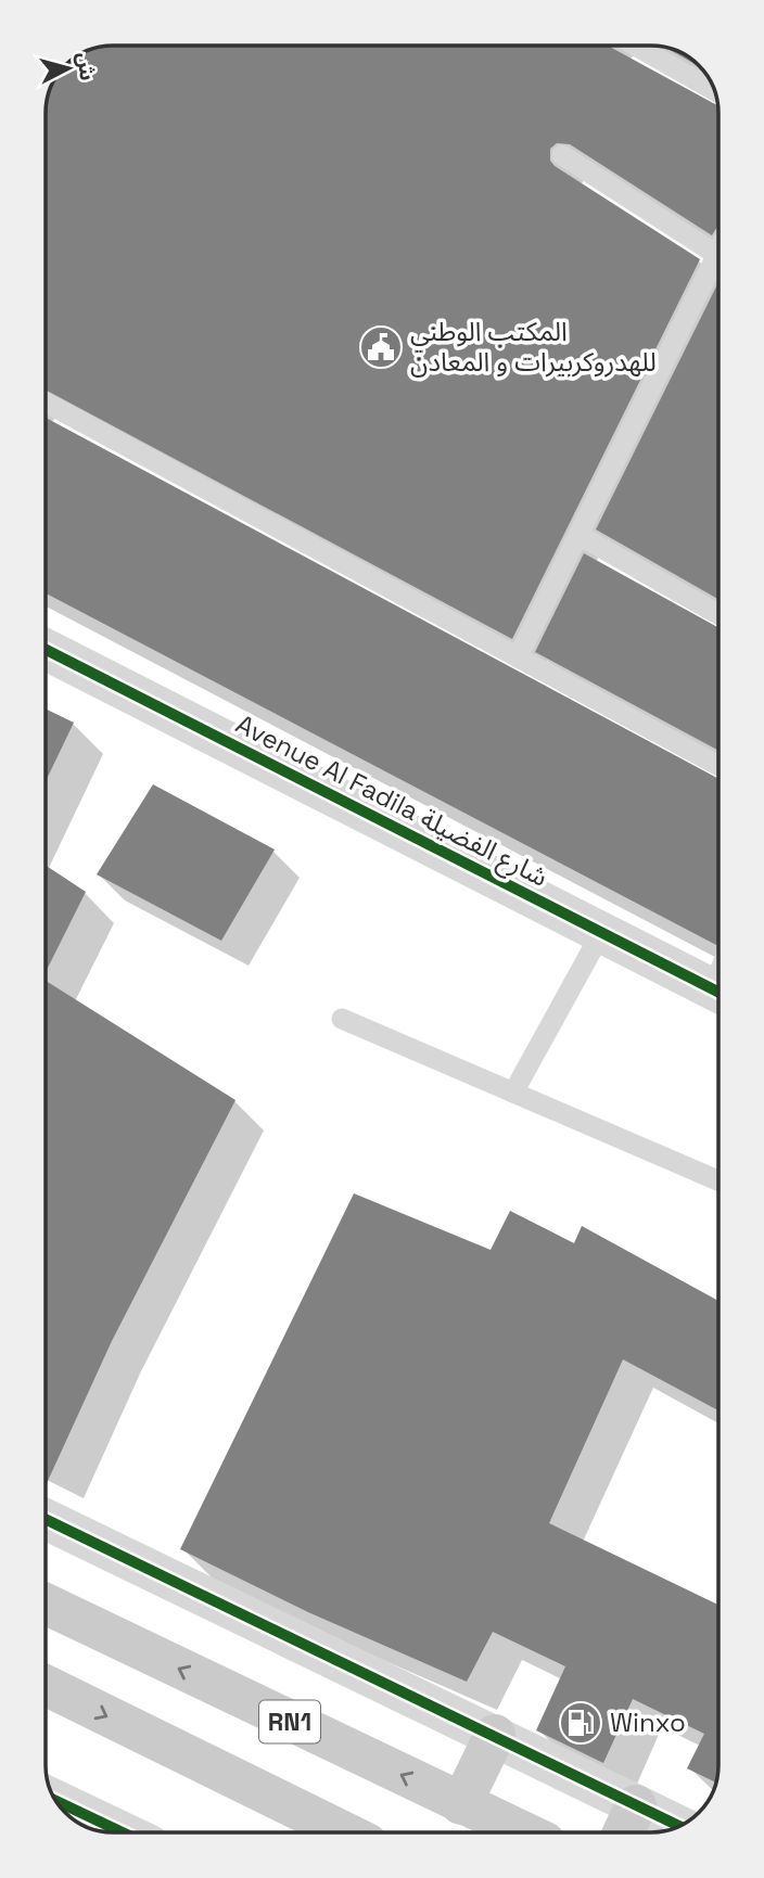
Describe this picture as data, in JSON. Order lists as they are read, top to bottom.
{
  "streets": {
    "main road": ["RN1"],
    "street": ["Avenue Al Fadila شارع الفضيلة"]
  },
  "places": {
    "public building": ["المكتب الوطني للهدروكربيرات و المعادن"],
    "fuel station": ["Winxo"]
  },
  "north": "right"
}
